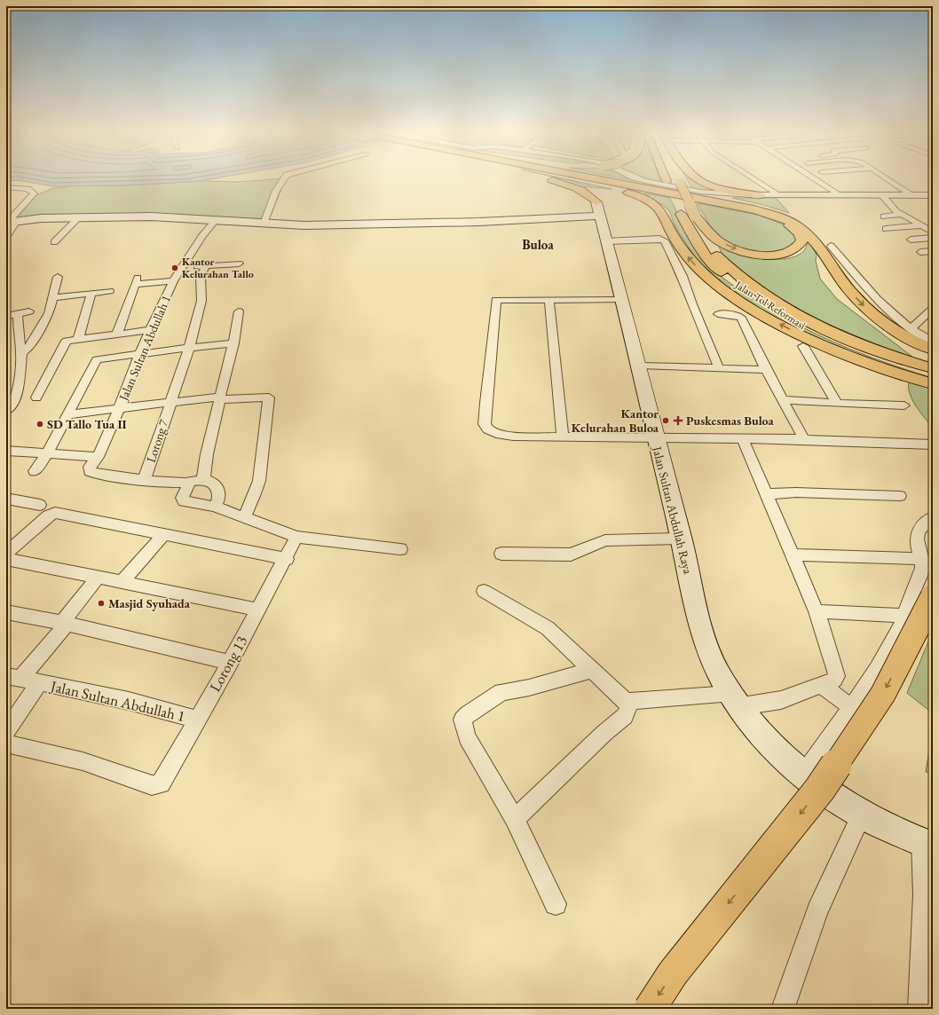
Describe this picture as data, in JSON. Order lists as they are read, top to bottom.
{
  "streets": {
    "highway": ["Jalan Tol Reformasi"],
    "main road": ["Jalan Sultan Abdullah Raya"],
    "street": ["Jalan Sultan Abdullah 1", "Lorong 7", "Lorong 13"]
  },
  "crossings": [
    ["Jalan Sultan Abdullah 1", "Lorong 7"],
    ["Jalan Sultan Abdullah 1", "Lorong 13"]
  ],
  "districts": ["Buloa"],
  "places": {
    "other": [
      "Kantor Kelurahan Tallo",
      "Kantor Kelurahan Buloa",
      "SD Tallo Tua II",
      "Masjid Syuhada"
    ],
    "health": ["Puskesmas Buloa"]
  }
}
